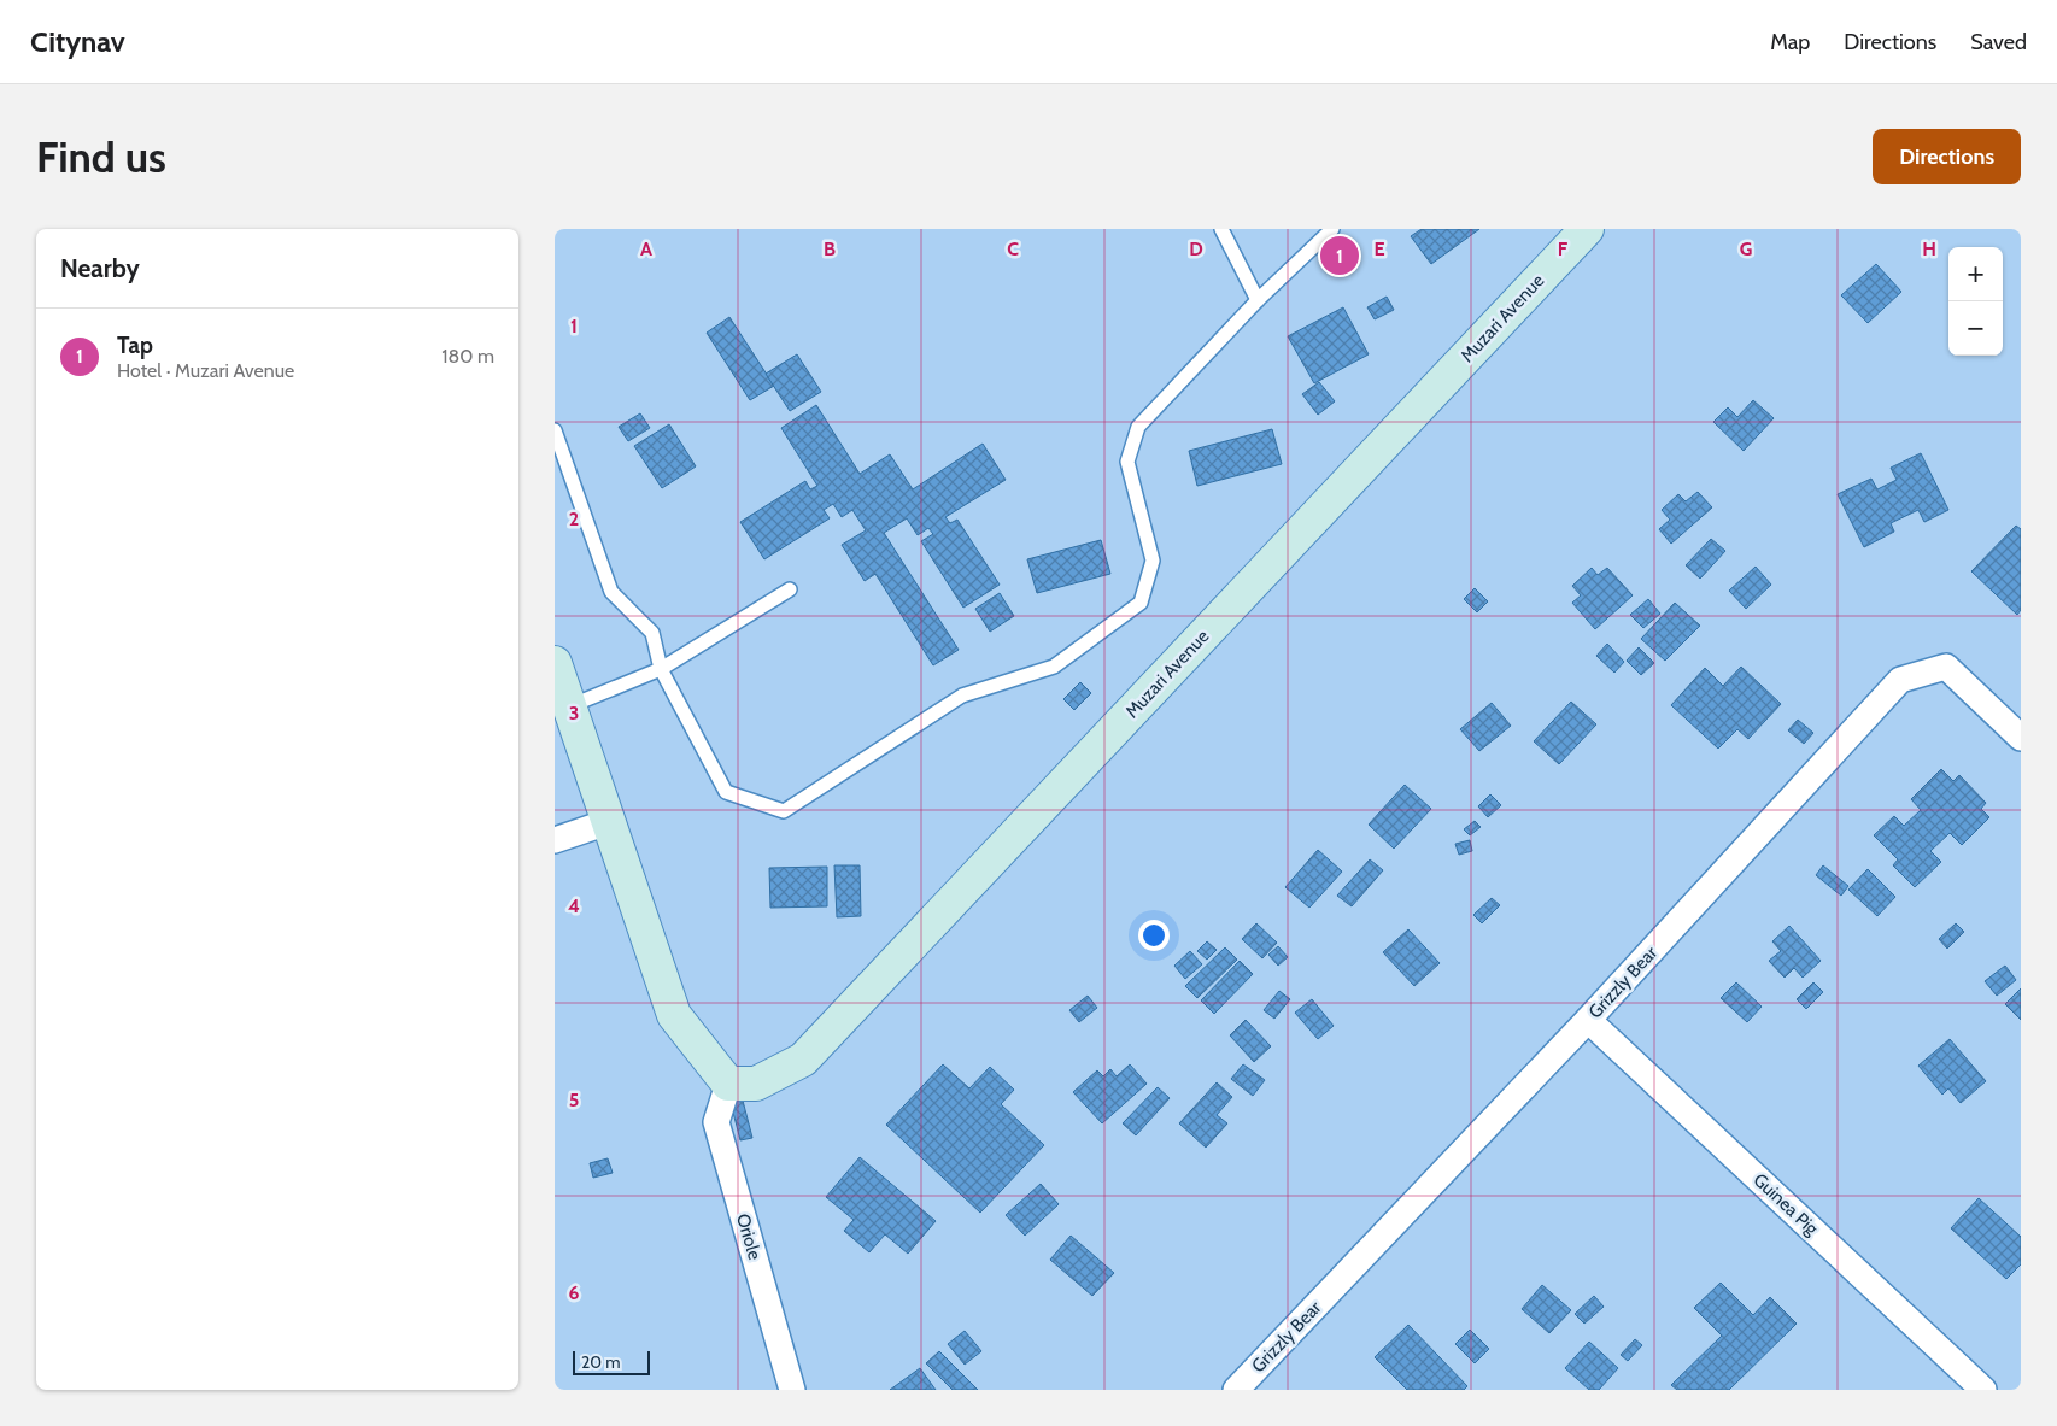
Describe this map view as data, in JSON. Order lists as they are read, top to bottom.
{
  "streets": {
    "street": [
      "Muzari Avenue",
      "Grizzly Bear",
      "Guinea Pig",
      "Oriole"
    ]
  },
  "crossings": [
    ["Muzari Avenue", "Oriole"],
    ["Grizzly Bear", "Guinea Pig"]
  ],
  "scale_bar": "20 m",
  "page": {
    "header": "Citynav",
    "nav": ["Map", "Directions", "Saved"],
    "buttons": "Directions",
    "title": "Find us",
    "heading": "Nearby",
    "pins": "1",
    "map_buttons": ["+", "−"],
    "list": [
      {
        "mark": "1",
        "name": "Tap",
        "note": "Hotel · Muzari Avenue",
        "value": "180 m"
      }
    ],
    "scale": "20 m"
  },
  "grid": {
    "columns": [
      "A",
      "B",
      "C",
      "D",
      "E",
      "F",
      "G",
      "H"
    ],
    "rows": [
      "1",
      "2",
      "3",
      "4",
      "5",
      "6"
    ]
  }
}
